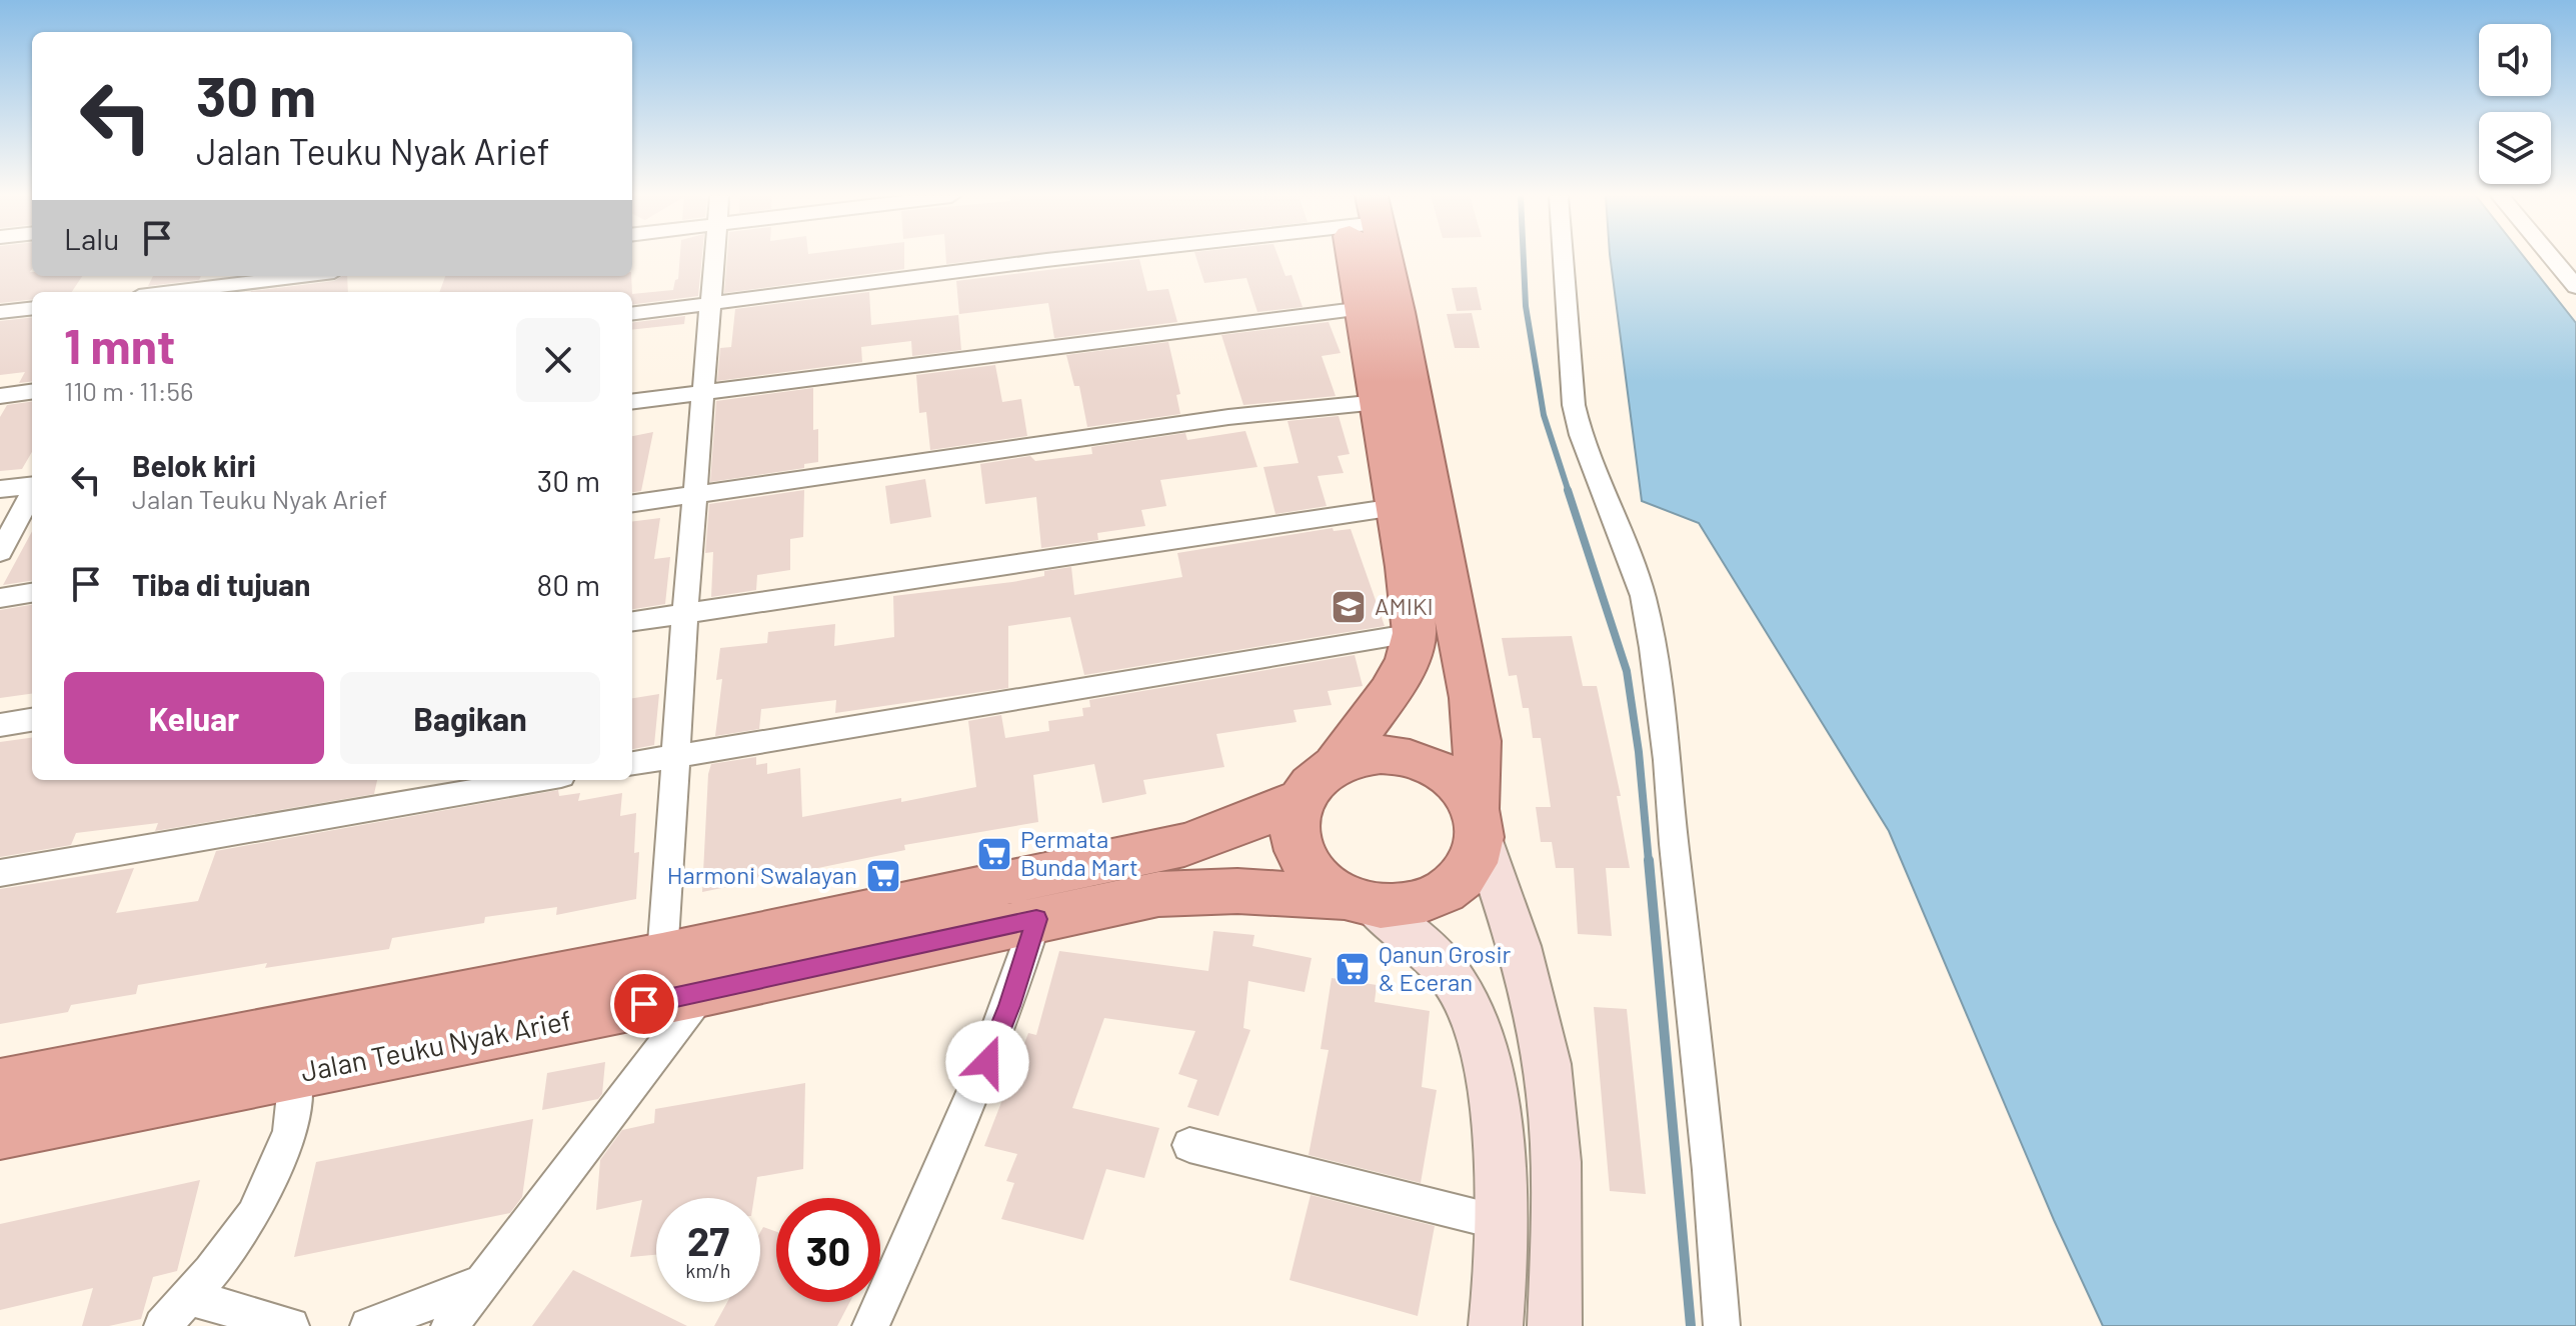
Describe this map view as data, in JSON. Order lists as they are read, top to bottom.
{
  "streets": {
    "highway": ["Jalan Teuku Nyak Arief"]
  },
  "places": {
    "school or university": ["AMIKI"],
    "supermarket": ["Permata Bunda Mart", "Harmoni Swalayan", "Qanun Grosir & Eceran"]
  },
  "page": {
    "turn": ["30 m", "Jalan Teuku Nyak Arief"],
    "then": "Lalu",
    "heading": ["1 mnt", "110 m · 11:56"],
    "list": [
      {
        "name": "Belok kiri",
        "note": "Jalan Teuku Nyak Arief",
        "value": "30 m"
      },
      {
        "name": "Tiba di tujuan",
        "value": "80 m"
      }
    ],
    "buttons": ["Keluar", "Bagikan"],
    "speed": "27 km/h",
    "limit": "30"
  }
}
